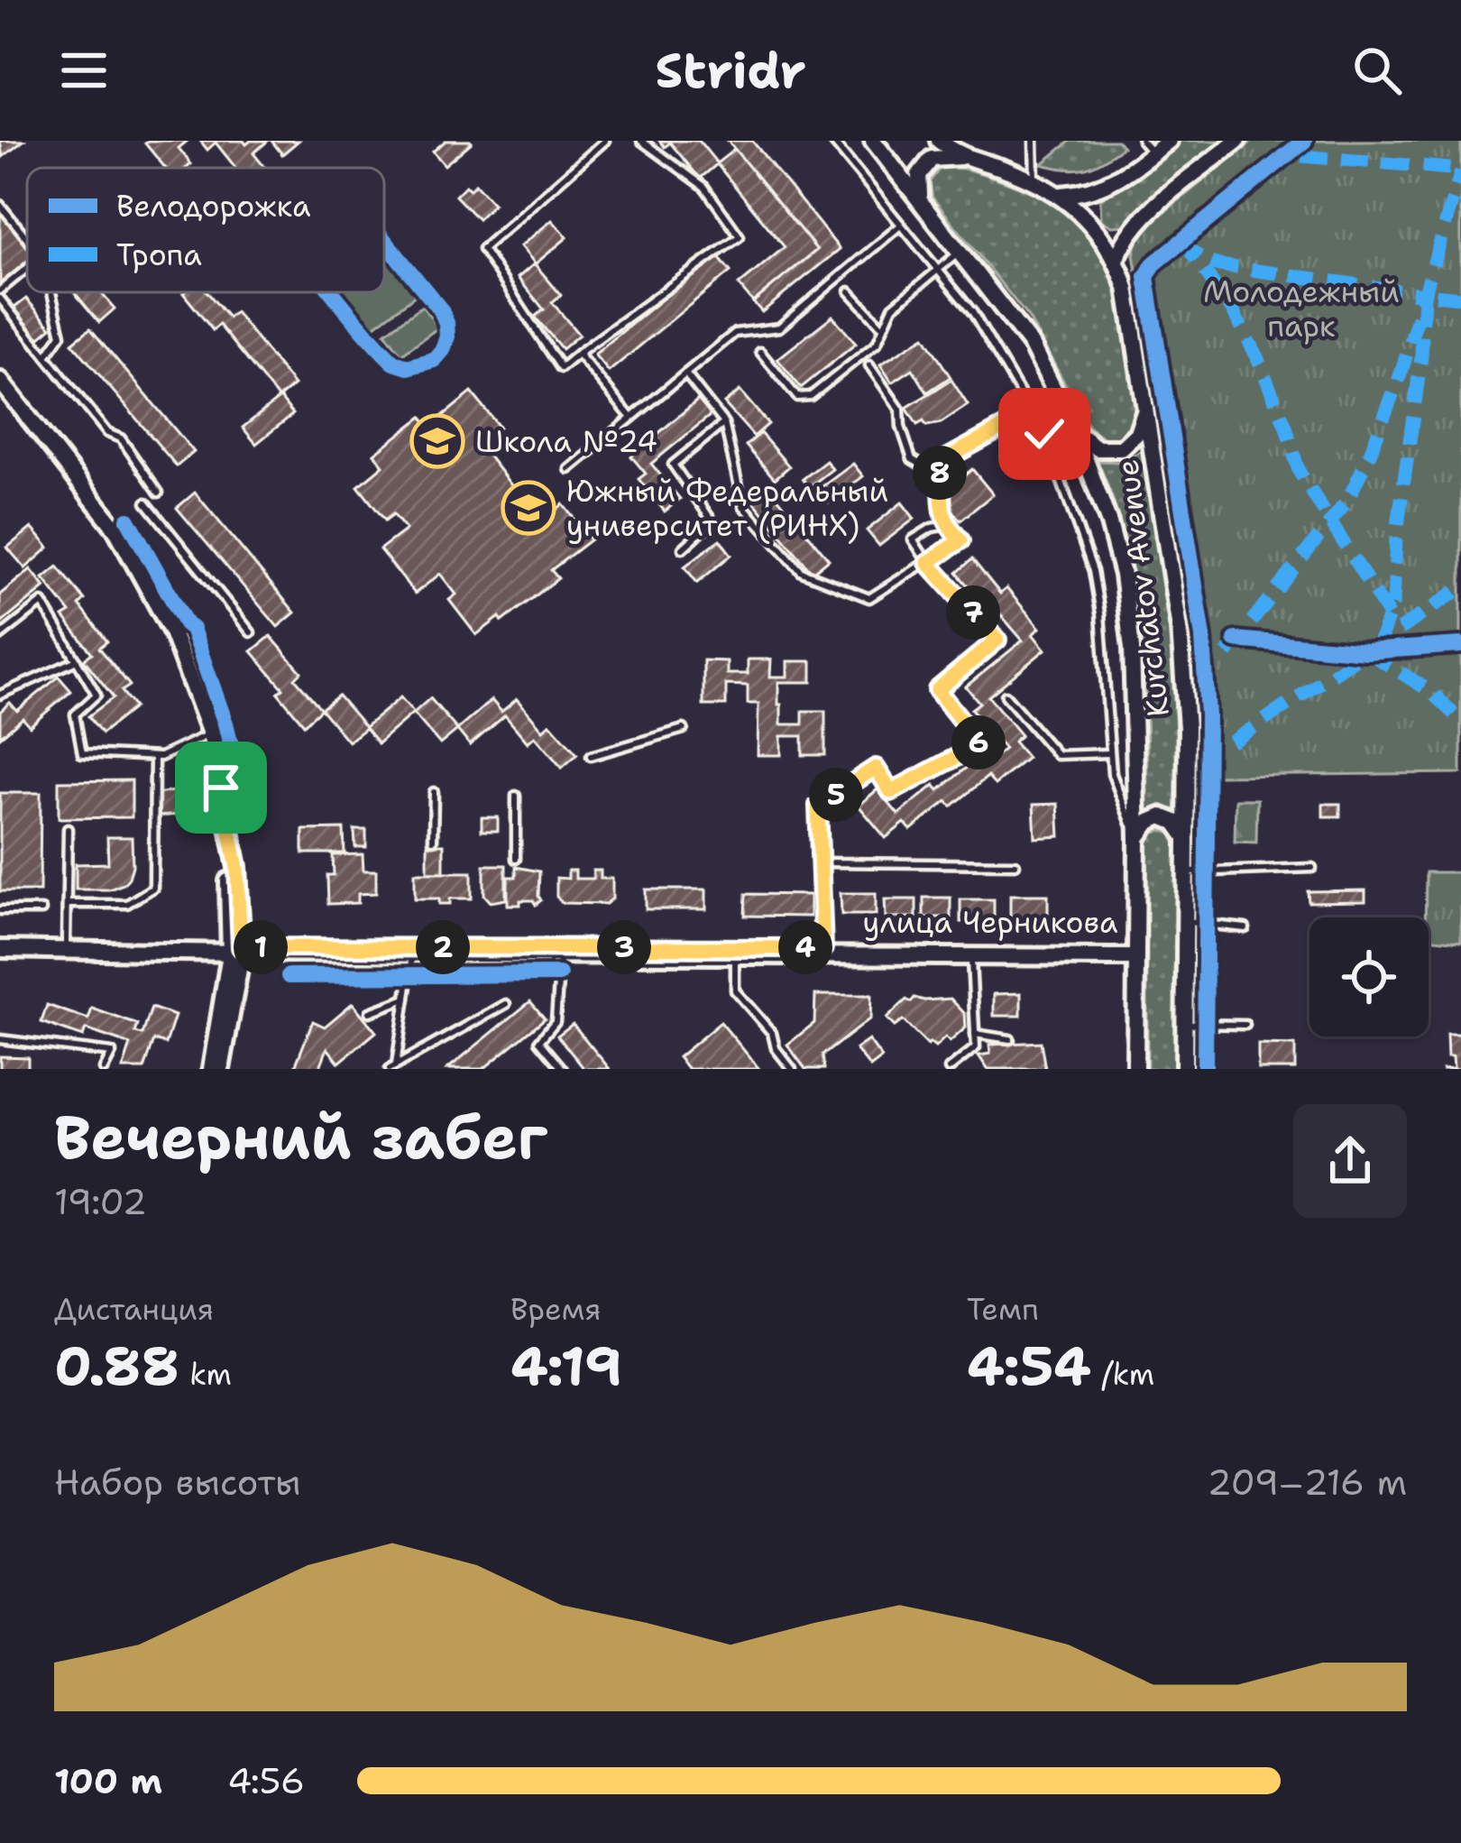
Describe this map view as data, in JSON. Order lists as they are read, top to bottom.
{
  "streets": {
    "street": ["Kurchatov Avenue", "улица Черникова"]
  },
  "crossings": [
    ["Kurchatov Avenue", "улица Черникова"]
  ],
  "parks": ["Молодежный парк"],
  "places": {
    "school or university": ["Школа №24", "Южный Федеральный университет (РИНХ)"]
  },
  "legend": ["Велодорожка", "Тропа"],
  "page": {
    "header": "Stridr",
    "pins": [
      "8",
      "7",
      "6",
      "5",
      "1",
      "2",
      "3",
      "4"
    ],
    "heading": ["Вечерний забег", "19:02"],
    "stats": [
      ["Дистанция", "0.88 km"],
      ["Время", "4:19"],
      ["Темп", "4:54 /km"]
    ],
    "chart": ["Набор высоты", "209–216 m"],
    "list": [
      {
        "name": "100 m",
        "note": "4:56"
      }
    ]
  }
}
